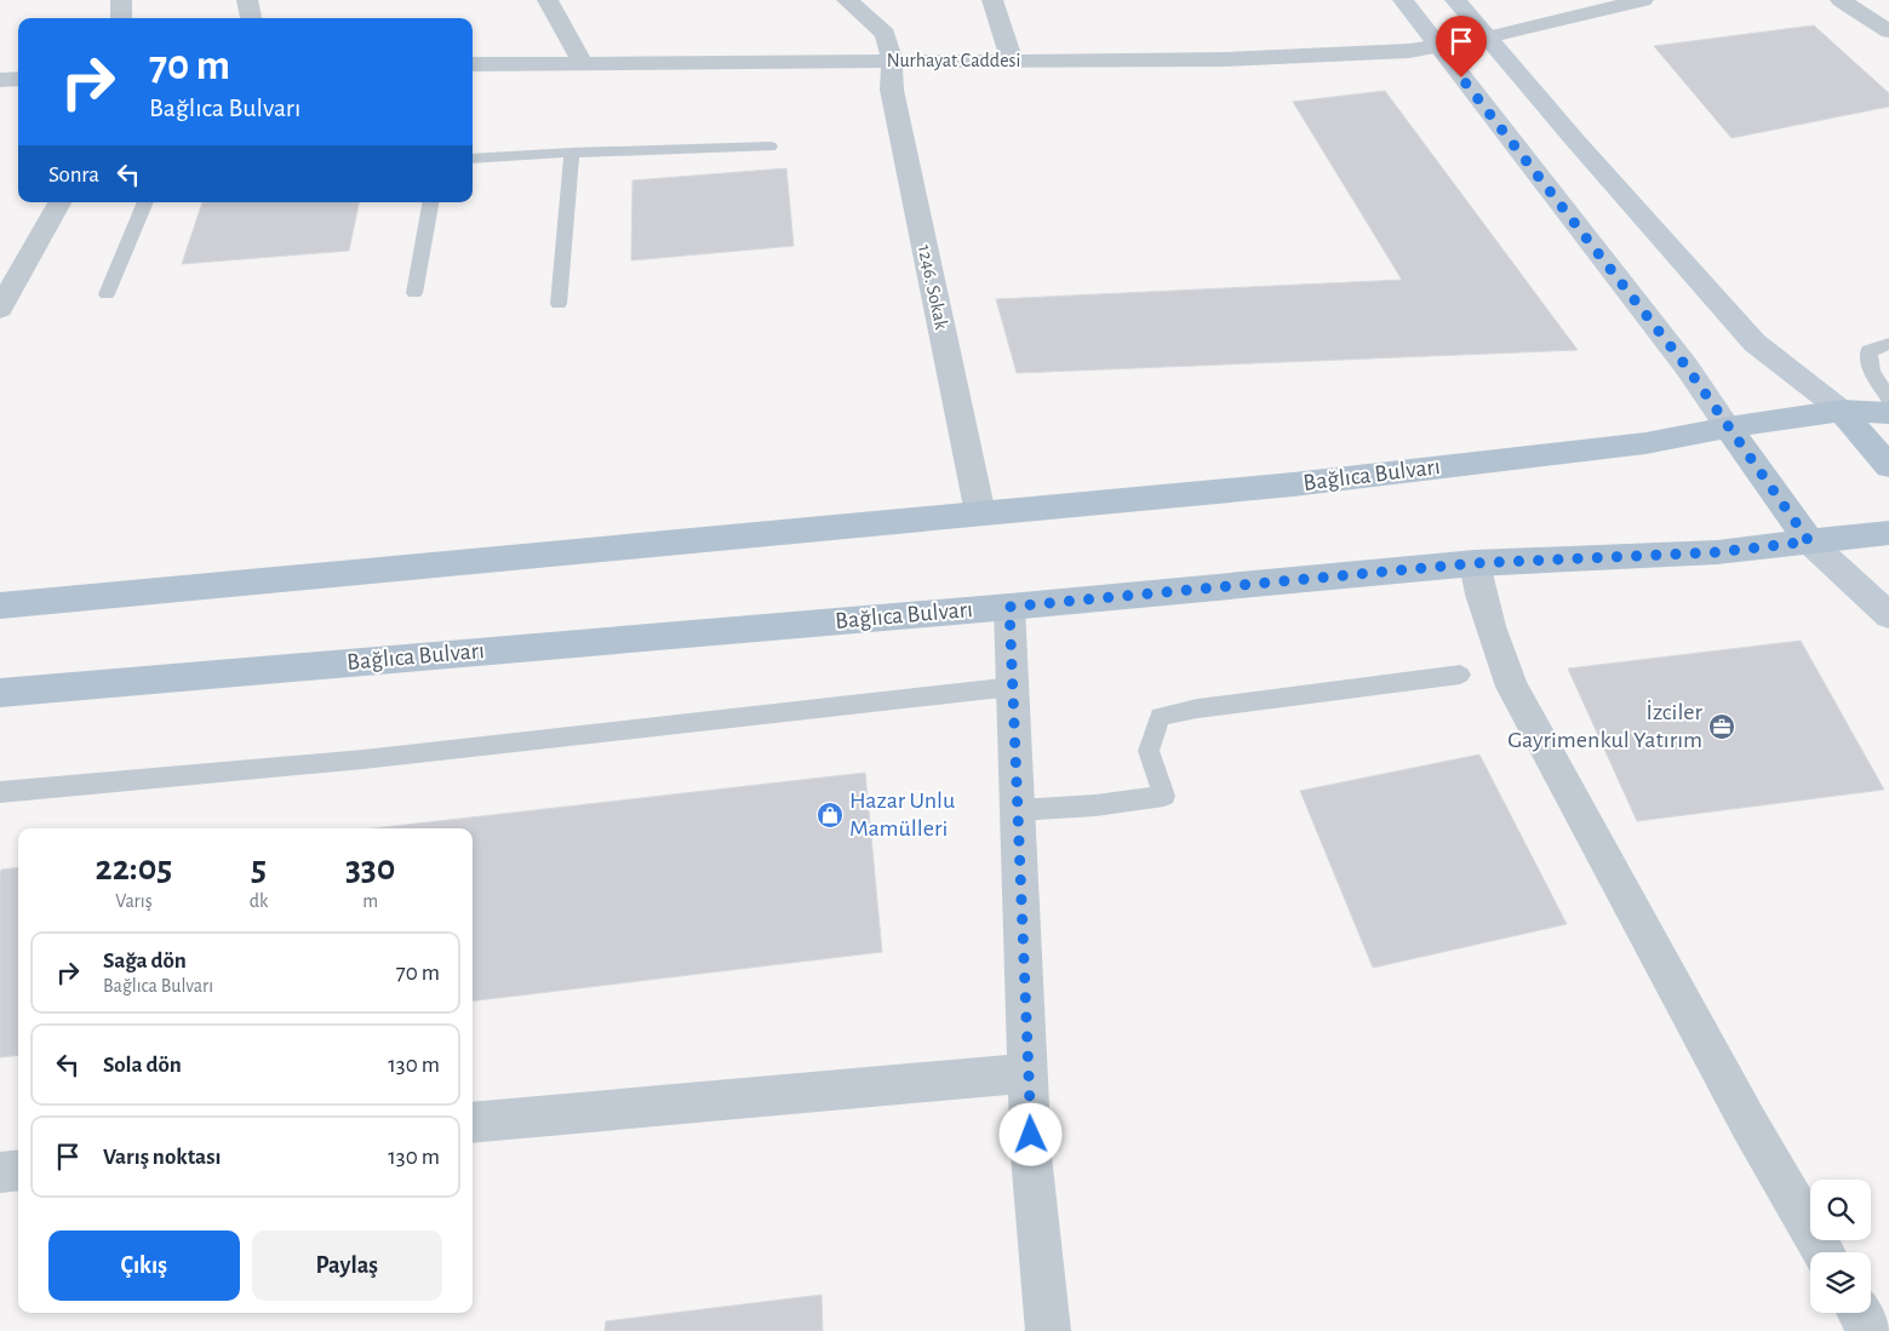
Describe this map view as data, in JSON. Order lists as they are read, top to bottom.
{
  "streets": {
    "main road": ["Bağlıca Bulvarı"],
    "street": ["Nurhayat Caddesi", "1246. Sokak"]
  },
  "crossings": [
    ["Nurhayat Caddesi", "1246. Sokak"],
    ["1246. Sokak", "Bağlıca Bulvarı"]
  ],
  "places": {
    "office": ["İzciler Gayrimenkul Yatırım"],
    "shop": ["Hazar Unlu Mamülleri"]
  },
  "page": {
    "turn": ["70 m", "Bağlıca Bulvarı"],
    "then": "Sonra",
    "eta": [
      "22:05",
      "Varış",
      "5",
      "dk",
      "330",
      "m"
    ],
    "list": [
      {
        "name": "Sağa dön",
        "note": "Bağlıca Bulvarı",
        "value": "70 m"
      },
      {
        "name": "Sola dön",
        "value": "130 m"
      },
      {
        "name": "Varış noktası",
        "value": "130 m"
      }
    ],
    "buttons": ["Çıkış", "Paylaş"]
  }
}
